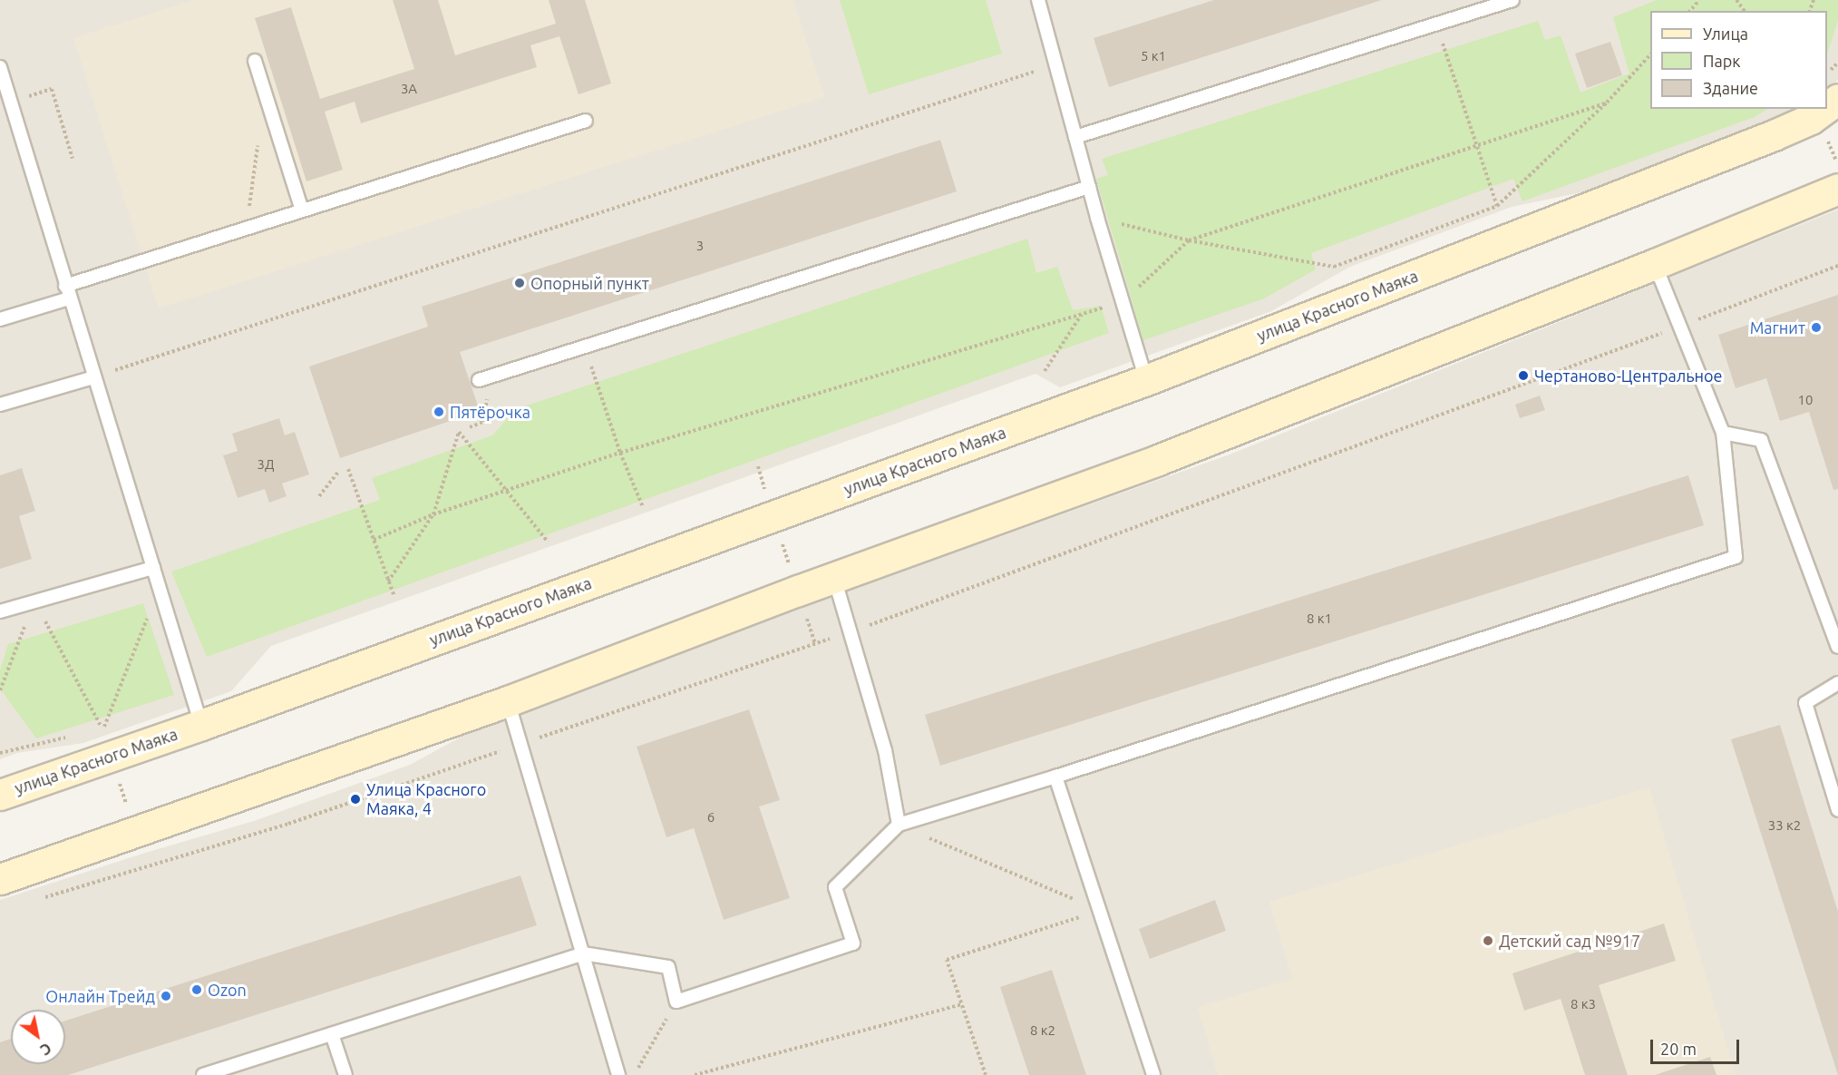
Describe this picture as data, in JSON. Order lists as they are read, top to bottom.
{
  "streets": {
    "street": ["улица Красного Маяка"]
  },
  "places": [
    "Опорный пункт",
    "Магнит",
    "Чертаново-Центральное",
    "Пятёрочка",
    "Улица Красного Маяка, 4",
    "Детский сад №917",
    "Ozon",
    "Онлайн Трейд"
  ],
  "house_numbers": [
    "5 к1",
    "3А",
    "3",
    "10",
    "3Д",
    "8 к1",
    "6",
    "33 к2",
    "8 к3",
    "8 к2"
  ],
  "legend": ["Улица", "Парк", "Здание"],
  "scale_bar": "20 m",
  "north": "bottom right"
}
